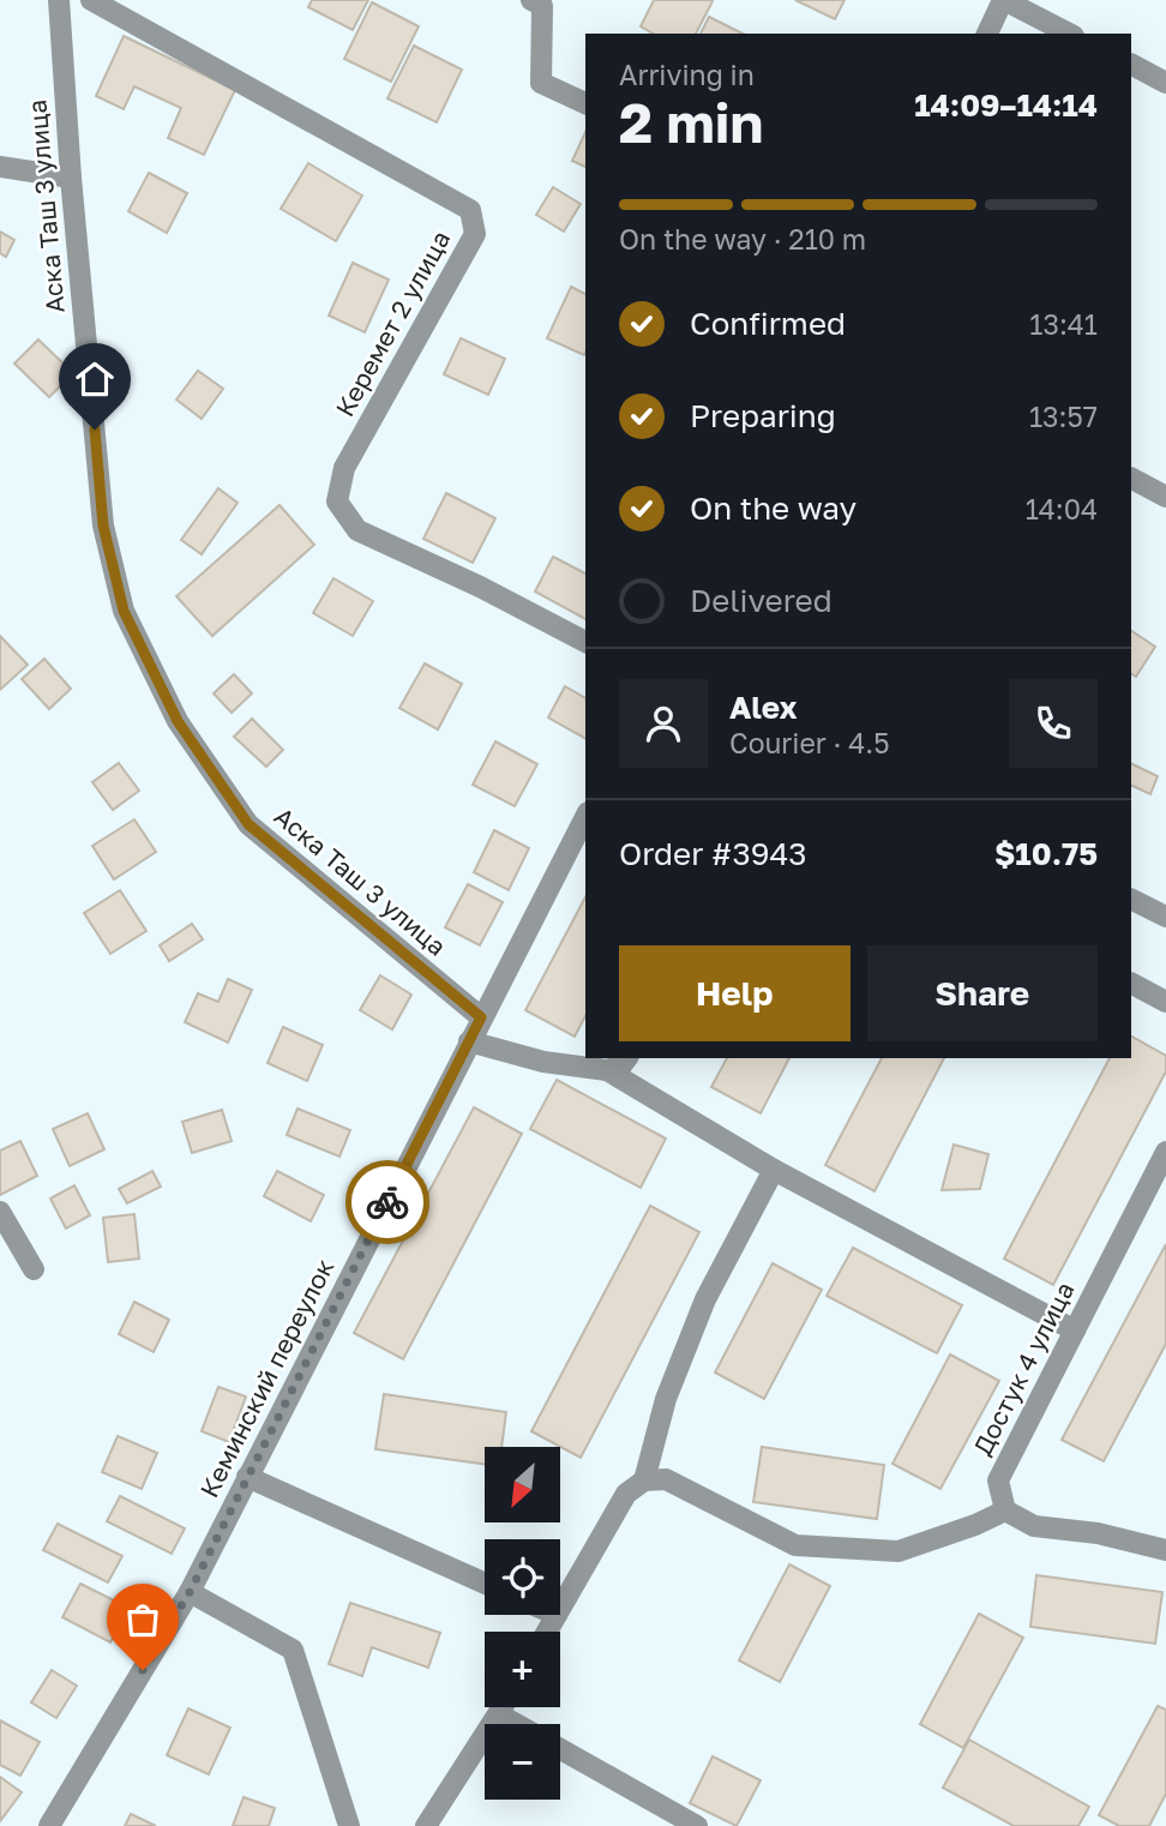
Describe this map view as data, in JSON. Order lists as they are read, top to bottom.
{
  "streets": {
    "street": [
      "Аска Таш 3 улица",
      "Керемет 2 улица",
      "Достук 4 улица",
      "Кеминский переулок"
    ]
  },
  "crossings": [
    ["Аска Таш 3 улица", "Кеминский переулок"]
  ],
  "north": "bottom left",
  "page": {
    "heading": ["2 min", "Arriving in", "14:09–14:14"],
    "panel": [
      "Alex",
      "Courier · 4.5",
      "Order #3943",
      "$10.75"
    ],
    "bar": "On the way · 210 m",
    "list": [
      ["Confirmed", "13:41"],
      ["Preparing", "13:57"],
      ["On the way", "14:04"],
      "Delivered"
    ],
    "buttons": ["Help", "Share"],
    "map_buttons": ["+", "−"]
  }
}
